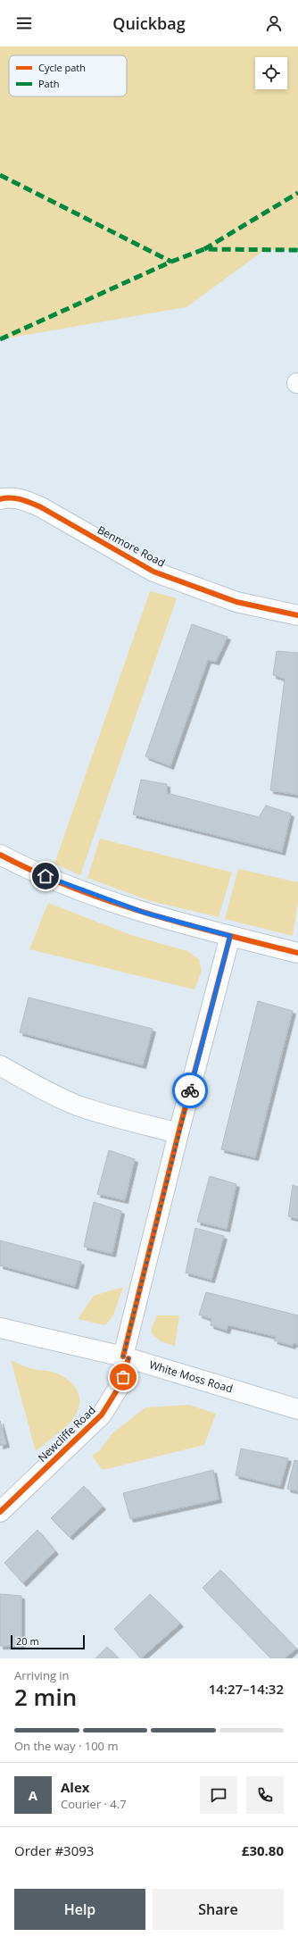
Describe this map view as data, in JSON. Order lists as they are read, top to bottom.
{
  "streets": {
    "street": ["Benmore Road", "White Moss Road", "Newcliffe Road"]
  },
  "crossings": [
    ["White Moss Road", "Newcliffe Road"]
  ],
  "legend": ["Cycle path", "Path"],
  "scale_bar": "20 m",
  "page": {
    "header": "Quickbag",
    "scale": "20 m",
    "heading": ["2 min", "Arriving in", "14:27–14:32"],
    "panel": [
      "Alex",
      "Courier · 4.7",
      "Order #3093",
      "£30.80"
    ],
    "bar": "On the way · 100 m",
    "round": "A",
    "buttons": ["Help", "Share"]
  }
}
